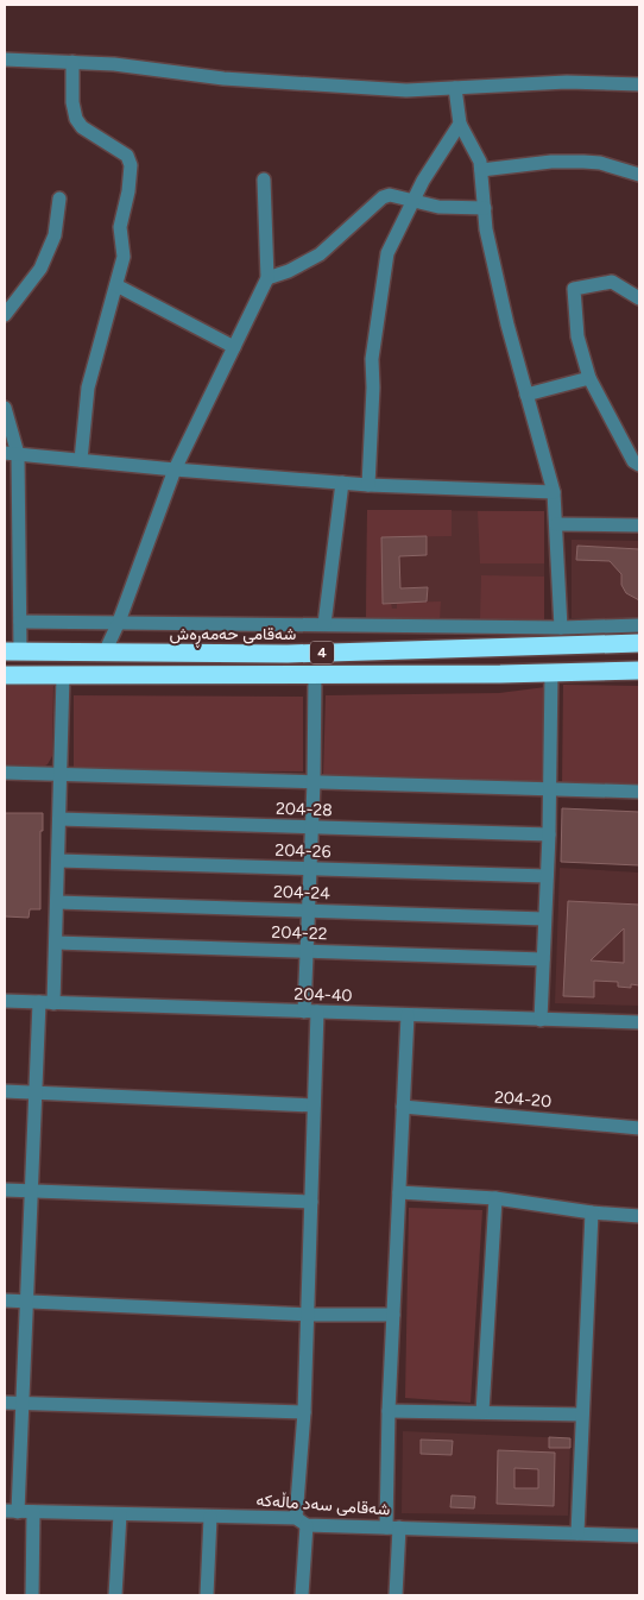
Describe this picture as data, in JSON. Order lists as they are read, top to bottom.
{
  "streets": {
    "highway": ["شەقامی حەمەڕەش", "4"],
    "street": [
      "204-28",
      "204-26",
      "204-24",
      "204-22",
      "204-40",
      "204-20",
      "شەقامی سەد ماڵەکە"
    ]
  }
}
